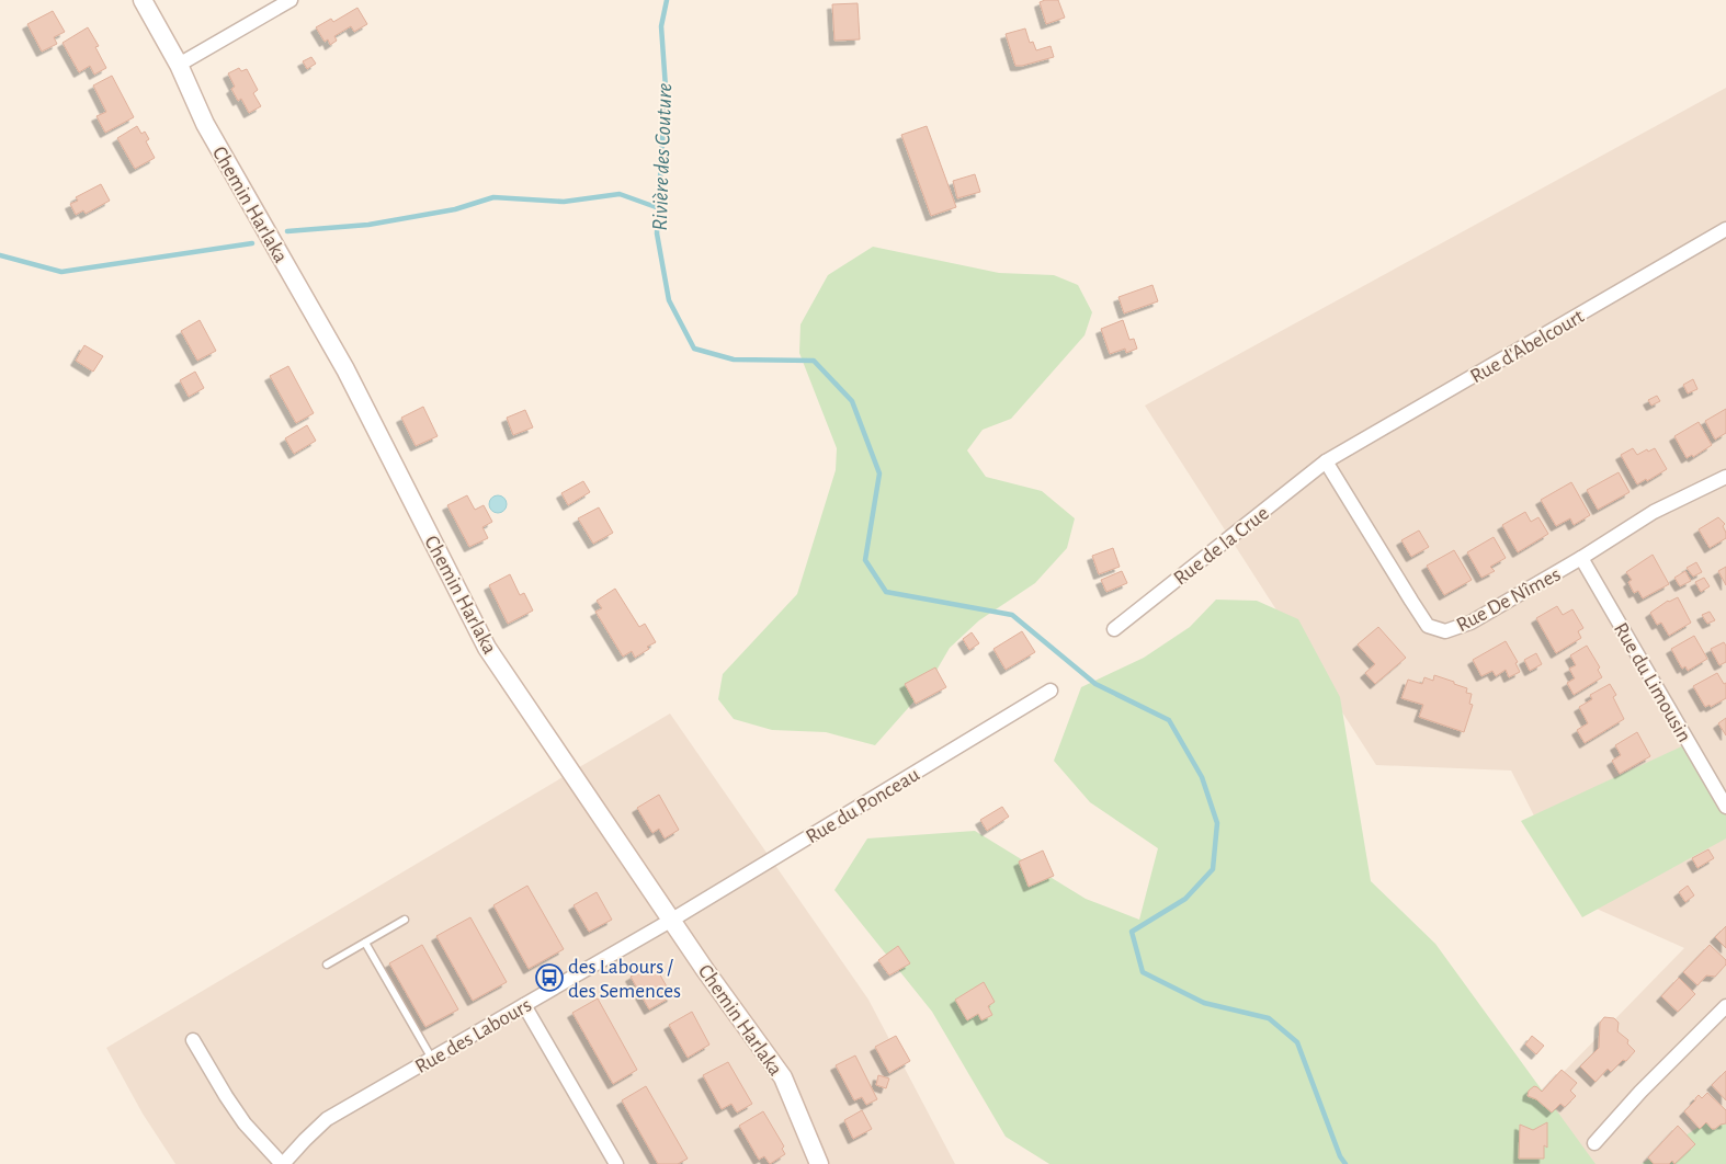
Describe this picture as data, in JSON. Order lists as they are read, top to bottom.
{
  "streets": {
    "street": [
      "Chemin Harlaka",
      "Rue d'Abelcourt",
      "Rue de la Crue",
      "Rue De Nîmes",
      "Rue du Limousin",
      "Rue du Ponceau",
      "Rue des Labours"
    ]
  },
  "crossings": [
    ["Chemin Harlaka", "Rue du Ponceau"],
    ["Chemin Harlaka", "Rue des Labours"],
    ["Rue d'Abelcourt", "Rue de la Crue"],
    ["Rue d'Abelcourt", "Rue De Nîmes"],
    ["Rue de la Crue", "Rue De Nîmes"],
    ["Rue De Nîmes", "Rue du Limousin"],
    ["Rue du Ponceau", "Rue des Labours"]
  ],
  "water": ["Rivière des Couture"],
  "places": {
    "bus stop": ["des Labours / des Semences"]
  }
}
